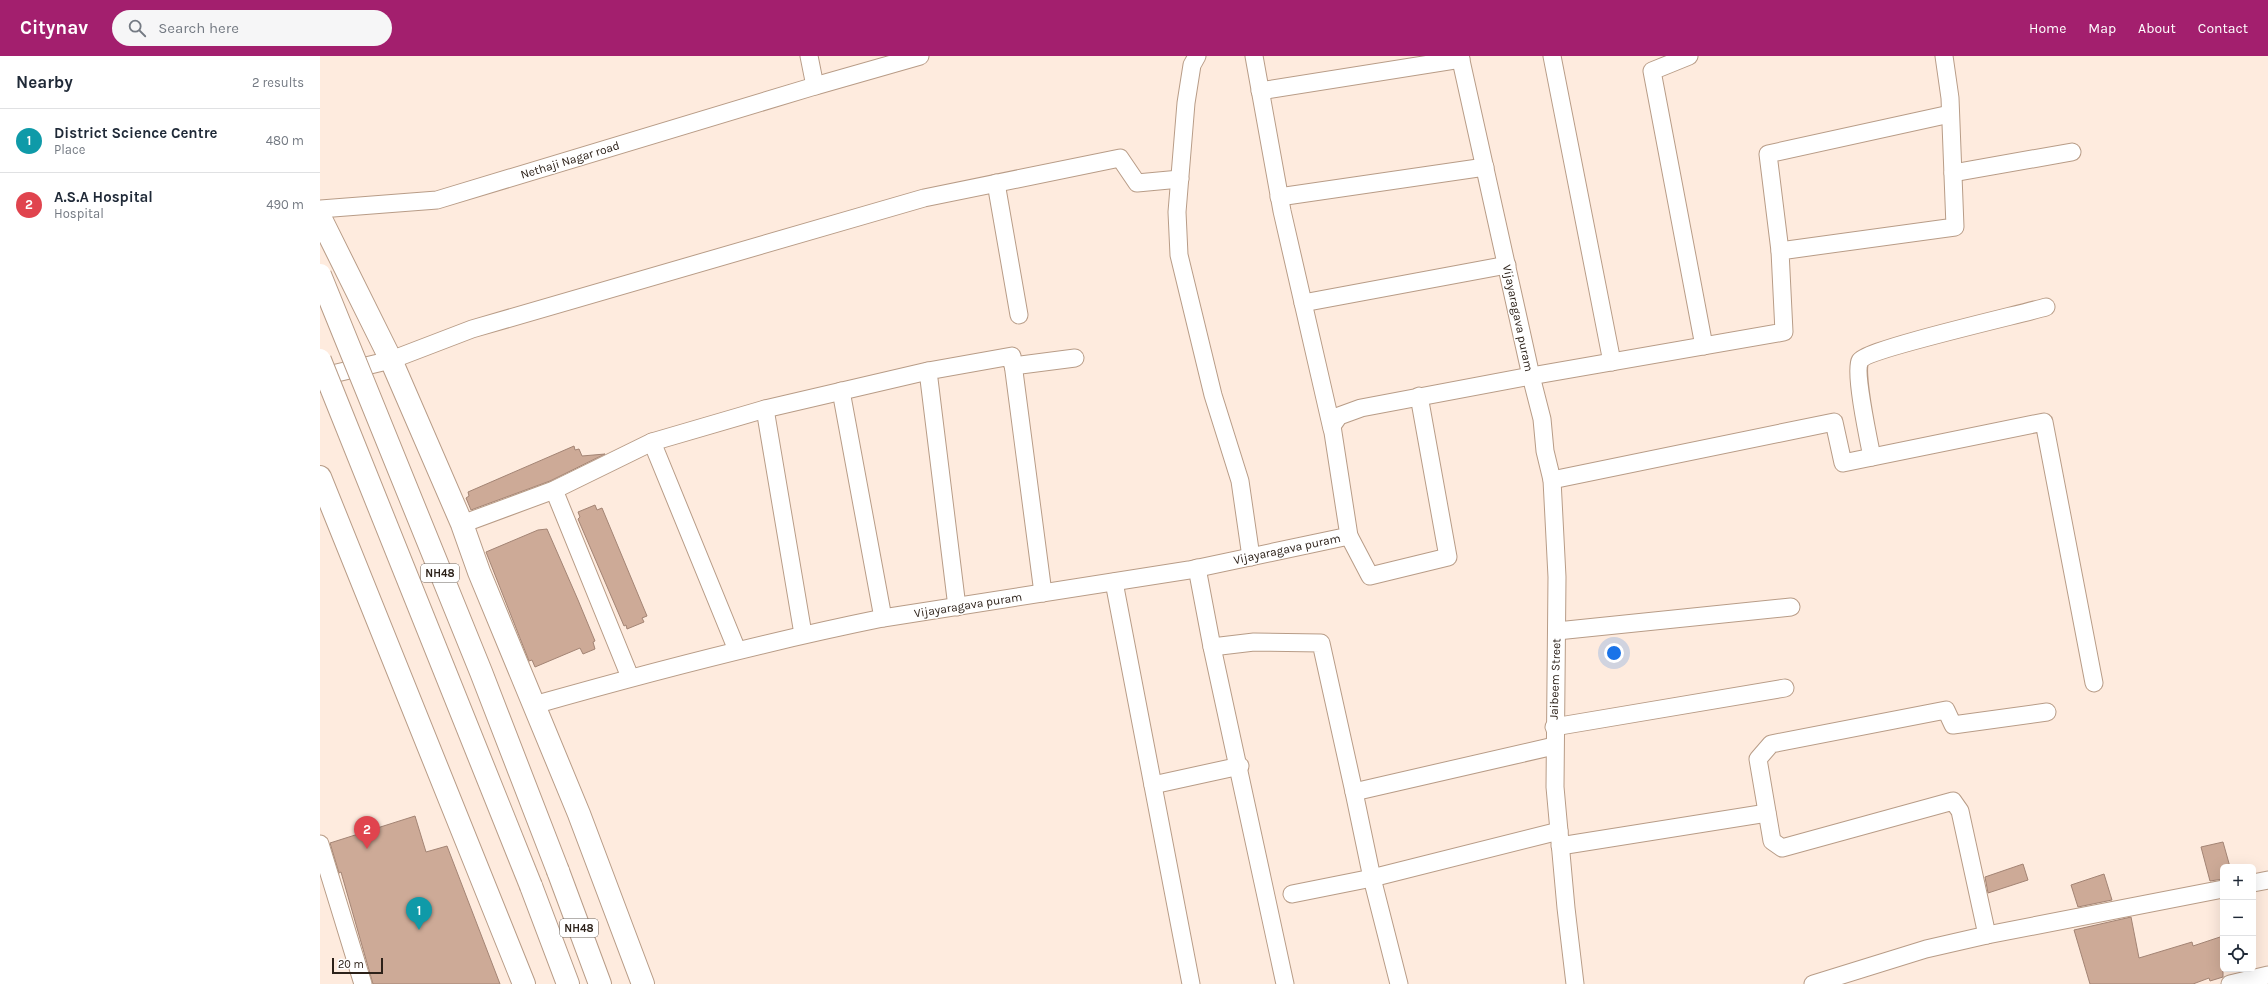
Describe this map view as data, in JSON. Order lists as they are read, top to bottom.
{
  "streets": {
    "main road": ["NH48"],
    "street": ["Nethaji Nagar road", "Vijayaragava puram", "Jaibeem Street"]
  },
  "crossings": [
    ["Vijayaragava puram", "Jaibeem Street"]
  ],
  "scale_bar": "20 m",
  "page": {
    "header": "Citynav",
    "search": "Search here",
    "nav": [
      "Home",
      "Map",
      "About",
      "Contact"
    ],
    "heading": ["Nearby", "2 results"],
    "list": [
      {
        "mark": "1",
        "name": "District Science Centre",
        "note": "Place",
        "value": "480 m"
      },
      {
        "mark": "2",
        "name": "A.S.A Hospital",
        "note": "Hospital",
        "value": "490 m"
      }
    ],
    "pins": ["2", "1"],
    "map_buttons": ["+", "−"],
    "scale": "20 m"
  }
}
